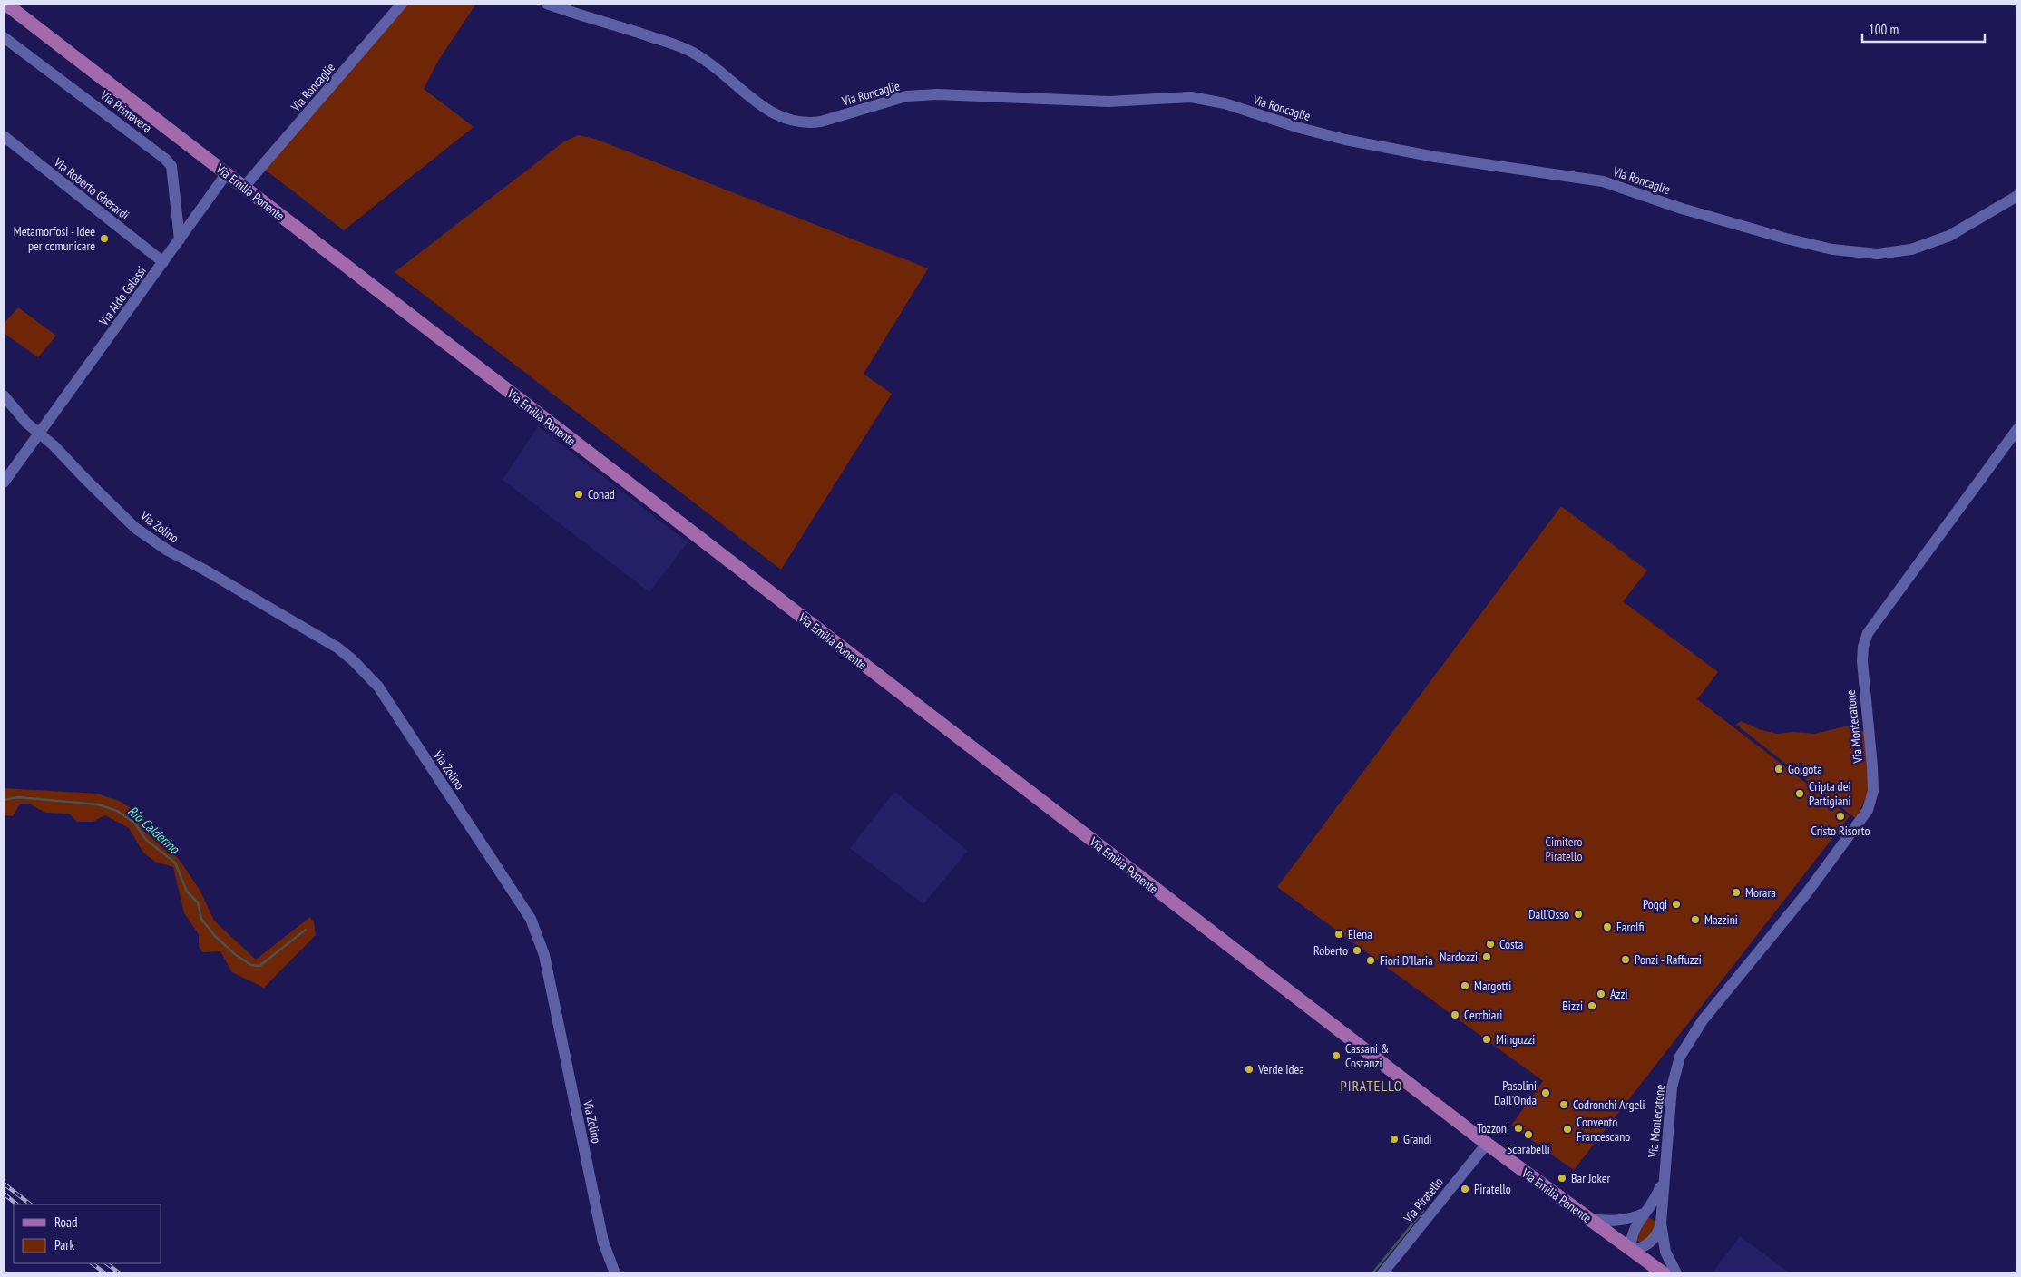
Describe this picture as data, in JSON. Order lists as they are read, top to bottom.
{
  "streets": {
    "main road": ["Via Emilia Ponente"],
    "street": [
      "Via Roncaglie",
      "Via Primavera",
      "Via Roberto Gherardi",
      "Via Aldo Galassi",
      "Via Zolino",
      "Via Montecatone",
      "Via Piratello"
    ]
  },
  "crossings": [
    ["Via Roncaglie", "Via Emilia Ponente"],
    ["Via Primavera", "Via Aldo Galassi"],
    ["Via Roberto Gherardi", "Via Aldo Galassi"],
    ["Via Emilia Ponente", "Via Aldo Galassi"],
    ["Via Emilia Ponente", "Via Montecatone"],
    ["Via Emilia Ponente", "Via Piratello"],
    ["Via Aldo Galassi", "Via Zolino"]
  ],
  "districts": ["PIRATELLO"],
  "water": ["Rio Calderino"],
  "parks": ["Cimitero Piratello"],
  "places": [
    "Metamorfosi - Idee per comunicare",
    "Conad",
    "Golgota",
    "Cripta dei Partigiani",
    "Cristo Risorto",
    "Morara",
    "Poggi",
    "Dall'Osso",
    "Mazzini",
    "Farolfi",
    "Elena",
    "Costa",
    "Roberto",
    "Nardozzi",
    "Ponzi - Raffuzzi",
    "Fiori D'Ilaria",
    "Margotti",
    "Azzi",
    "Bizzi",
    "Cerchiari",
    "Minguzzi",
    "Cassani & Costanzi",
    "Verde Idea",
    "Pasolini Dall'Onda",
    "Codronchi Argeli",
    "Tozzoni",
    "Convento Francescano",
    "Scarabelli",
    "Grandi",
    "Bar Joker",
    "Piratello"
  ],
  "legend": ["Road", "Park"],
  "scale_bar": "100 m"
}
